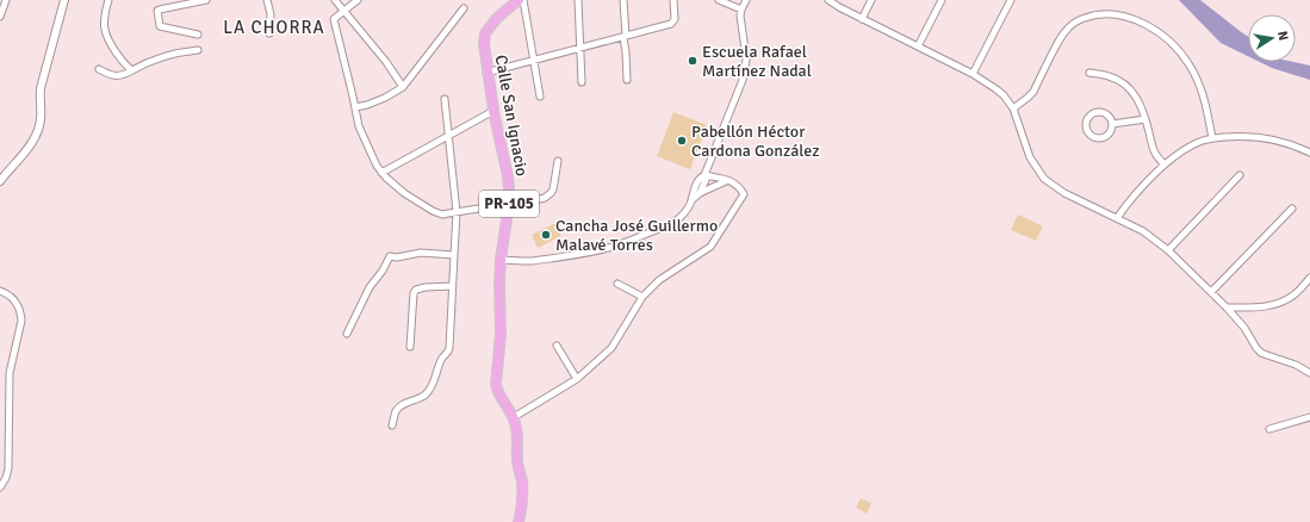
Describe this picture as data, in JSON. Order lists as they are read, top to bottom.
{
  "streets": {
    "main road": ["Calle San Ignacio", "PR-105"]
  },
  "crossings": [
    ["Calle San Ignacio", "PR-105"]
  ],
  "districts": ["LA CHORRA"],
  "places": ["Escuela Rafael Martínez Nadal", "Pabellón Héctor Cardona González", "Cancha José Guillermo Malavé Torres"],
  "north": "right"
}
